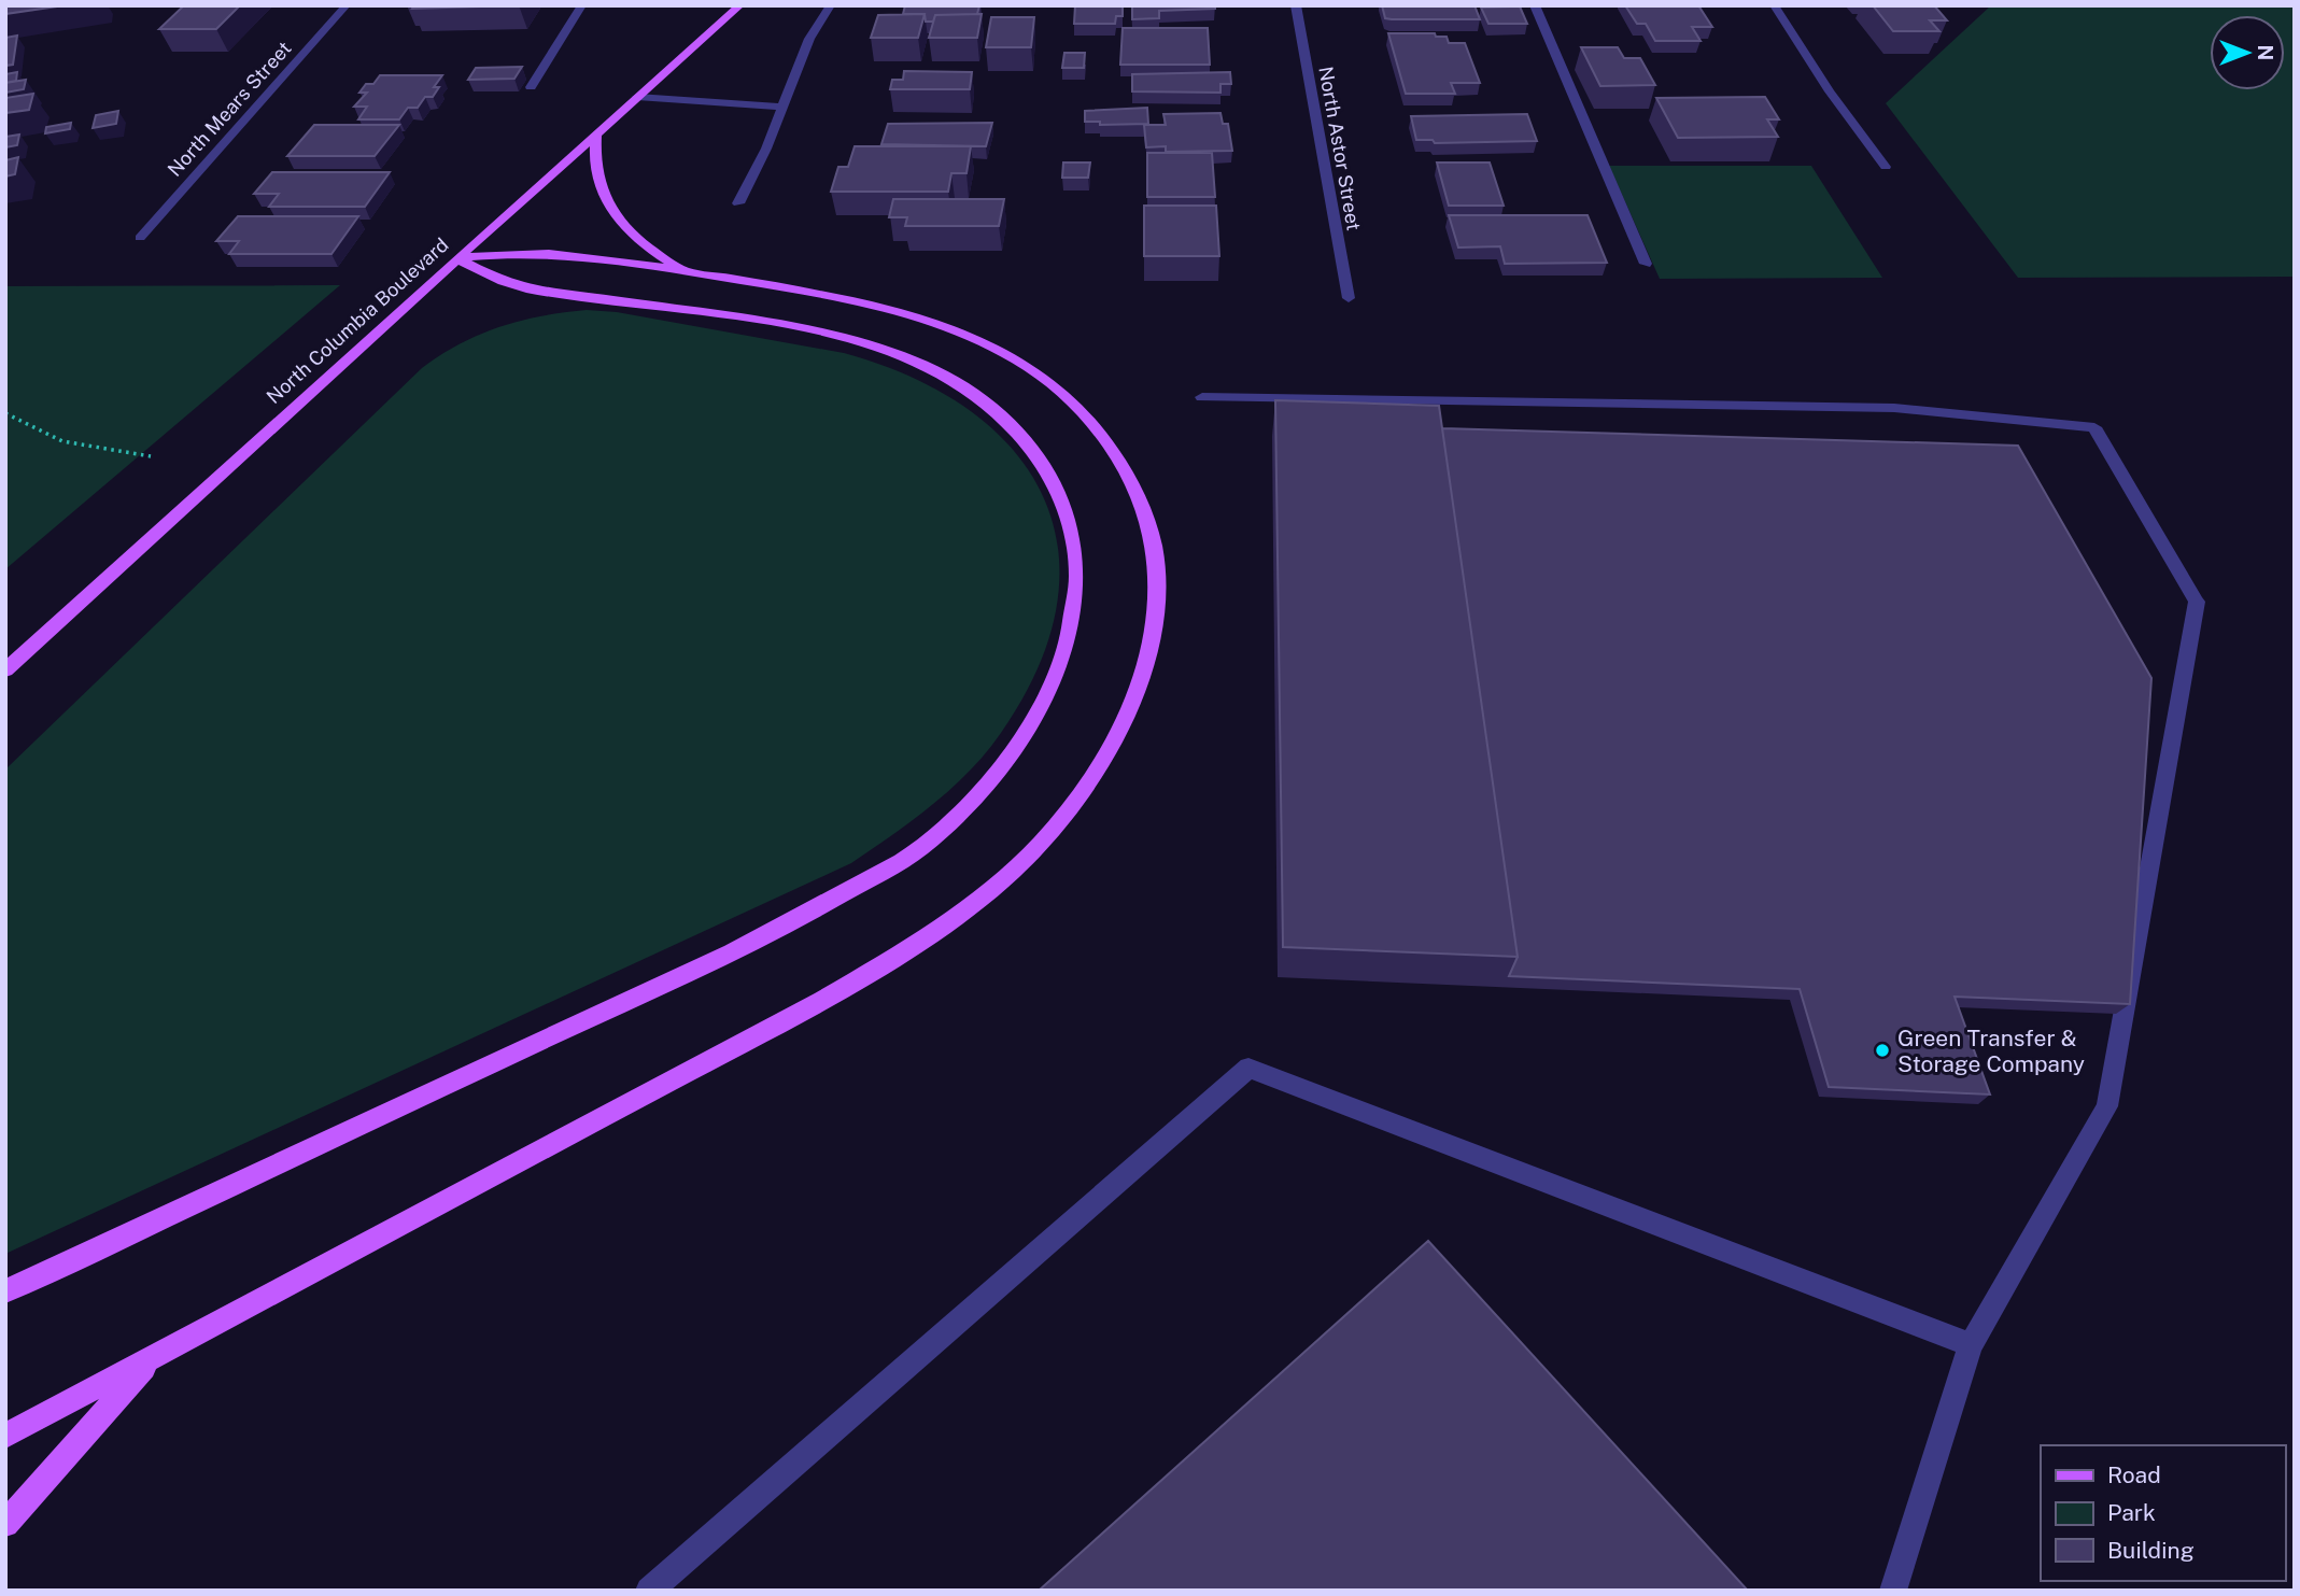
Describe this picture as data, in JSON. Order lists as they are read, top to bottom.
{
  "streets": {
    "main road": ["North Columbia Boulevard"],
    "street": ["North Mears Street", "North Astor Street"]
  },
  "places": ["Green Transfer & Storage Company"],
  "legend": ["Road", "Park", "Building"],
  "north": "right"
}
